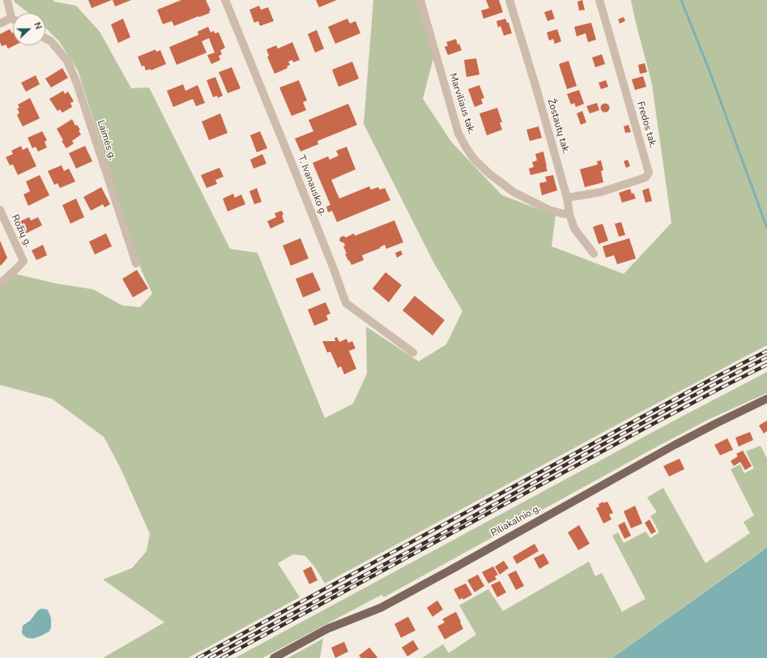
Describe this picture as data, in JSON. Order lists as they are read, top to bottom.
{
  "streets": {
    "main road": ["Piliakalnio g."],
    "street": [
      "Marviliaus tak.",
      "Fredos tak.",
      "Žostautų tak.",
      "Laimės g.",
      "T. Ivanausko g.",
      "Rožių g."
    ]
  },
  "crossings": [
    ["Marviliaus tak.", "Žostautų tak."],
    ["Fredos tak.", "Žostautų tak."]
  ],
  "north": "right"
}
